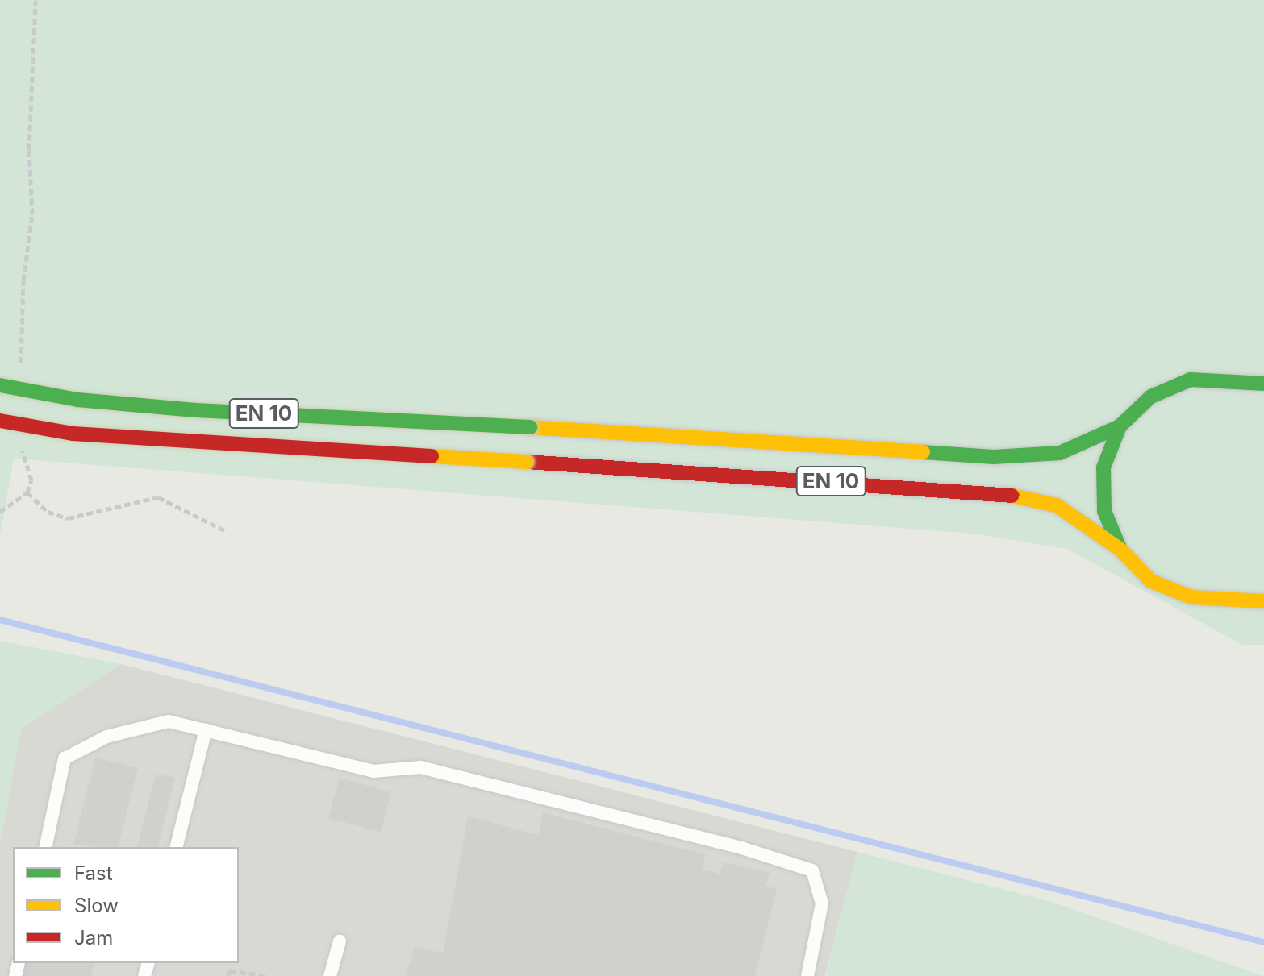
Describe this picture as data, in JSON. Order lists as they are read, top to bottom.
{
  "streets": {
    "main road": ["EN 10"]
  },
  "legend": ["Fast", "Slow", "Jam"]
}
